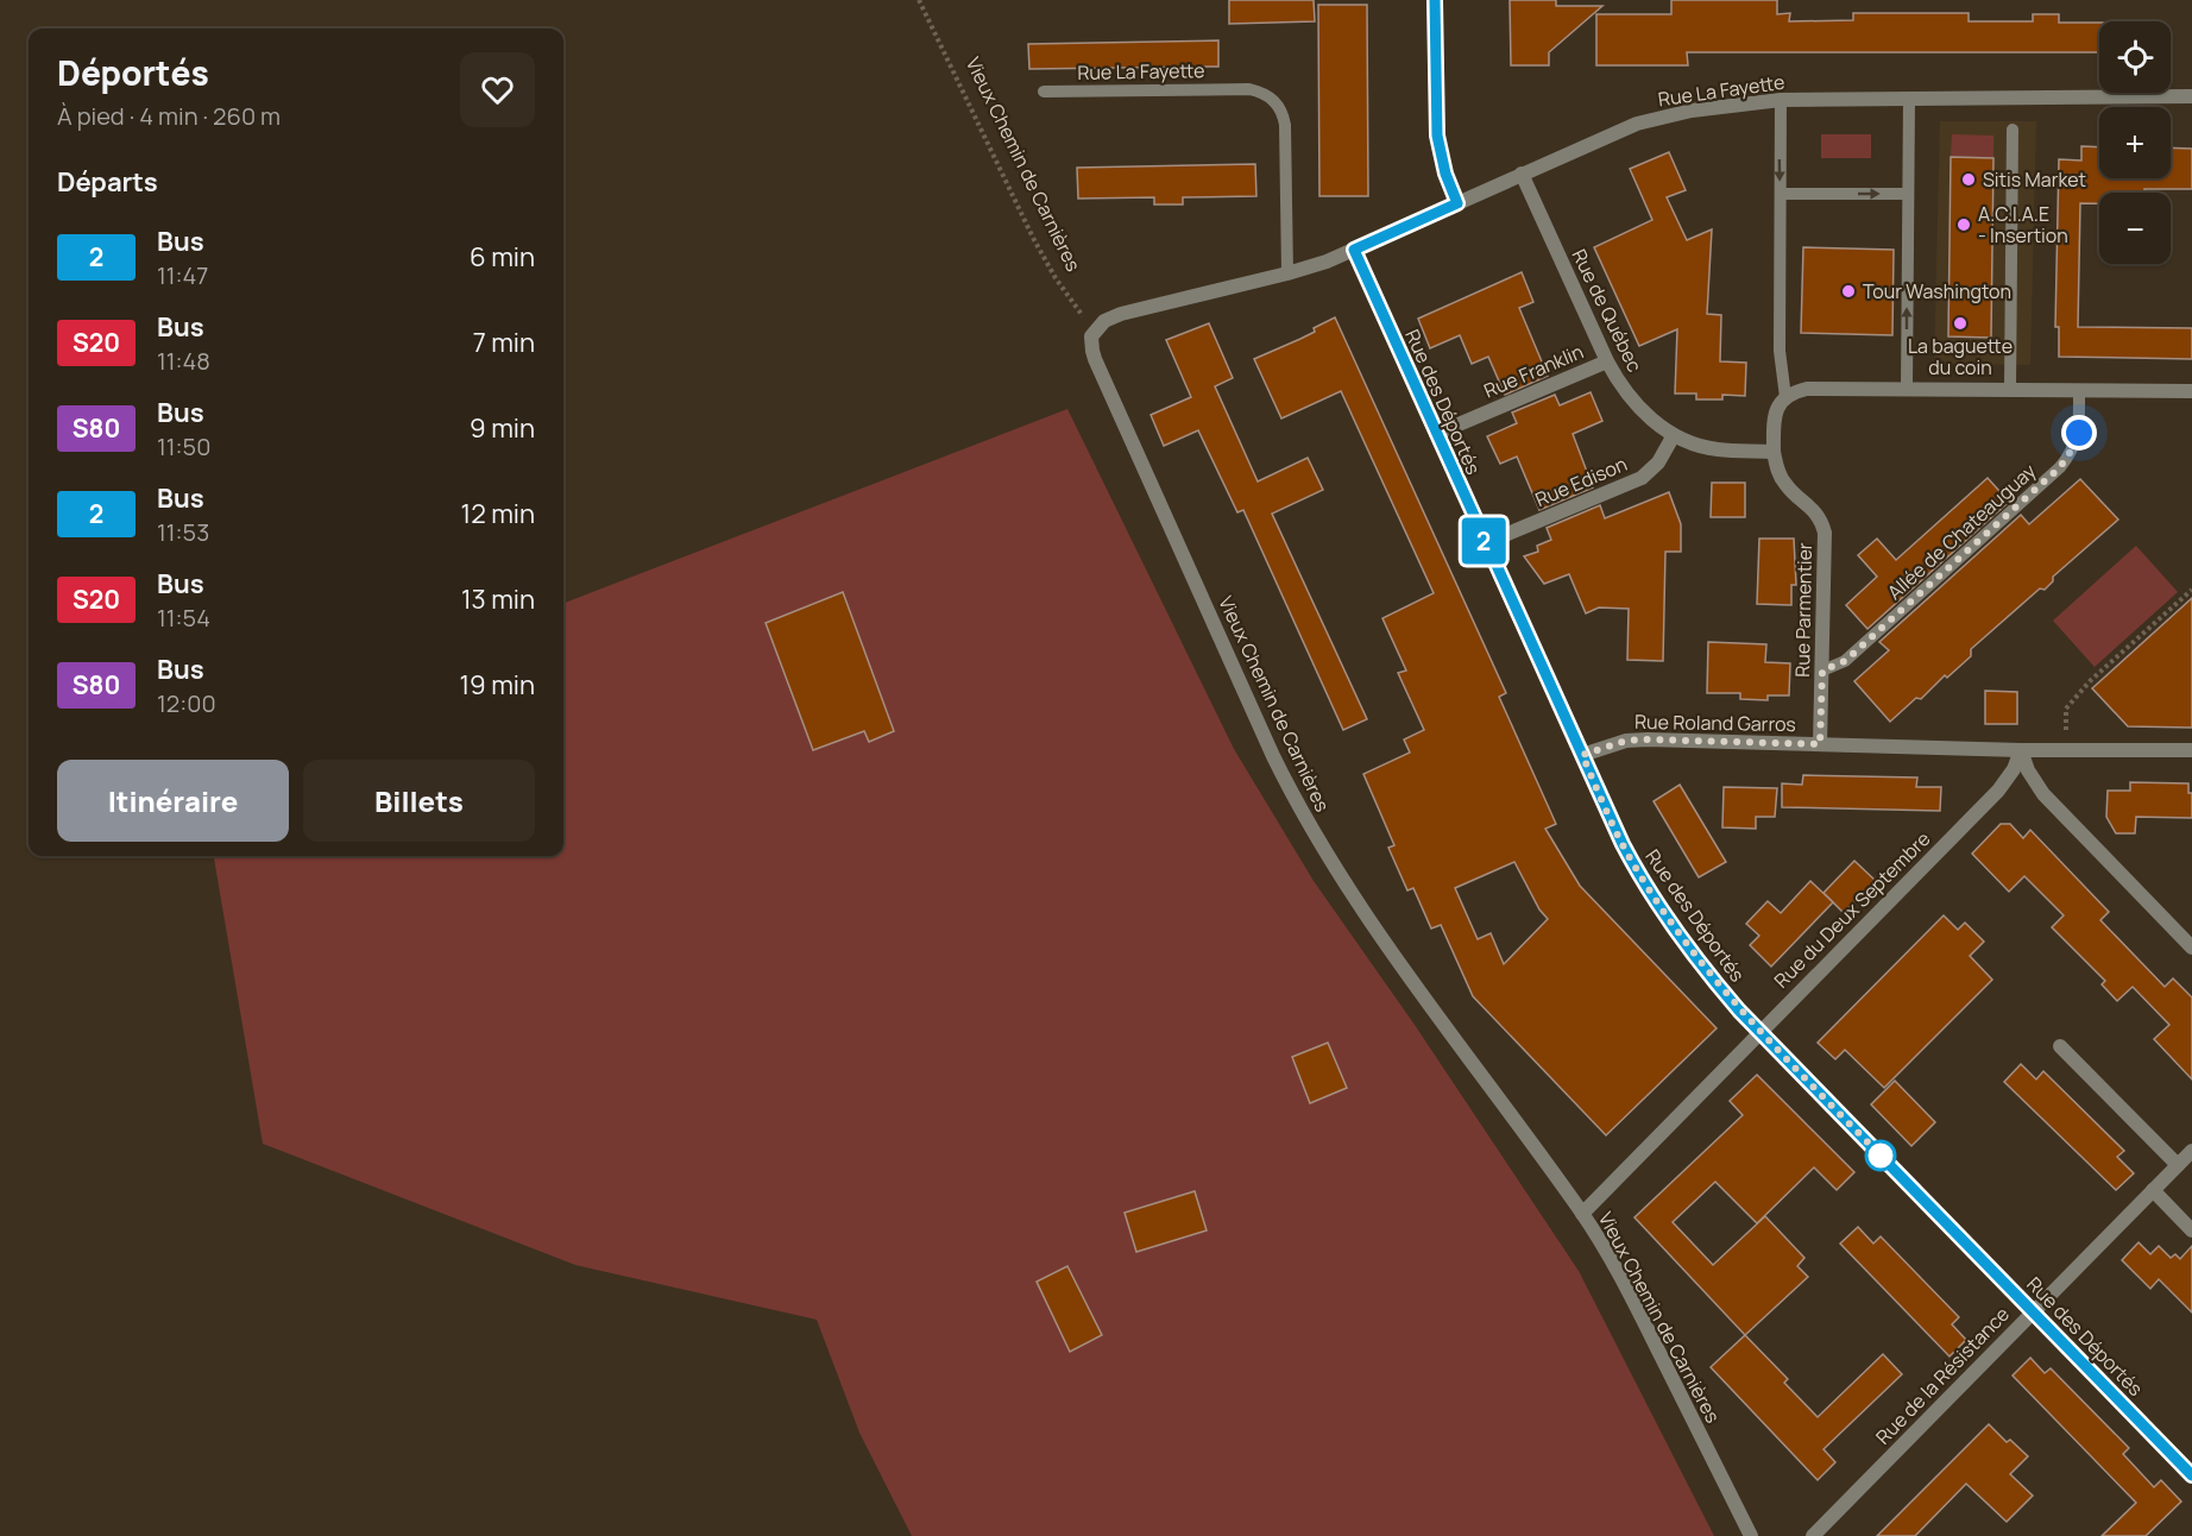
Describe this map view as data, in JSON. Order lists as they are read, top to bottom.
{
  "streets": {
    "street": [
      "Rue La Fayette",
      "Vieux Chemin de Carnières",
      "Rue de Québec",
      "Rue Franklin",
      "Rue des Déportés",
      "Rue Edison",
      "Rue Parmentier",
      "Rue Roland Garros",
      "Rue du Deux Septembre",
      "Rue de la Résistance"
    ],
    "lane": ["Allée de Chateauguay"]
  },
  "crossings": [
    ["Rue La Fayette", "Vieux Chemin de Carnières"],
    ["Rue La Fayette", "Rue de Québec"],
    ["Rue La Fayette", "Rue des Déportés"],
    ["Vieux Chemin de Carnières", "Rue du Deux Septembre"],
    ["Rue de Québec", "Rue Franklin"],
    ["Rue de Québec", "Rue Edison"],
    ["Rue de Québec", "Rue Parmentier"],
    ["Rue Franklin", "Rue des Déportés"],
    ["Rue des Déportés", "Rue Edison"],
    ["Rue des Déportés", "Rue Roland Garros"],
    ["Rue des Déportés", "Rue du Deux Septembre"],
    ["Rue des Déportés", "Rue de la Résistance"],
    ["Allée de Chateauguay", "Rue Parmentier"],
    ["Rue Parmentier", "Rue Roland Garros"],
    ["Rue Roland Garros", "Rue du Deux Septembre"]
  ],
  "places": [
    "Sitis Market",
    "A.C.I.A.E - Insertion",
    "Tour Washington",
    "La baguette du coin"
  ],
  "lines": ["bus line 2"],
  "page": {
    "on_map": "2",
    "map_buttons": ["+", "−"],
    "heading": [
      ["Déportés", "À pied · 4 min · 260 m"],
      "Départs"
    ],
    "list": [
      {
        "mark": "2",
        "name": "Bus",
        "note": "11:47",
        "value": "6 min"
      },
      {
        "mark": "S20",
        "name": "Bus",
        "note": "11:48",
        "value": "7 min"
      },
      {
        "mark": "S80",
        "name": "Bus",
        "note": "11:50",
        "value": "9 min"
      },
      {
        "mark": "2",
        "name": "Bus",
        "note": "11:53",
        "value": "12 min"
      },
      {
        "mark": "S20",
        "name": "Bus",
        "note": "11:54",
        "value": "13 min"
      },
      {
        "mark": "S80",
        "name": "Bus",
        "note": "12:00",
        "value": "19 min"
      }
    ],
    "buttons": ["Itinéraire", "Billets"]
  }
}
